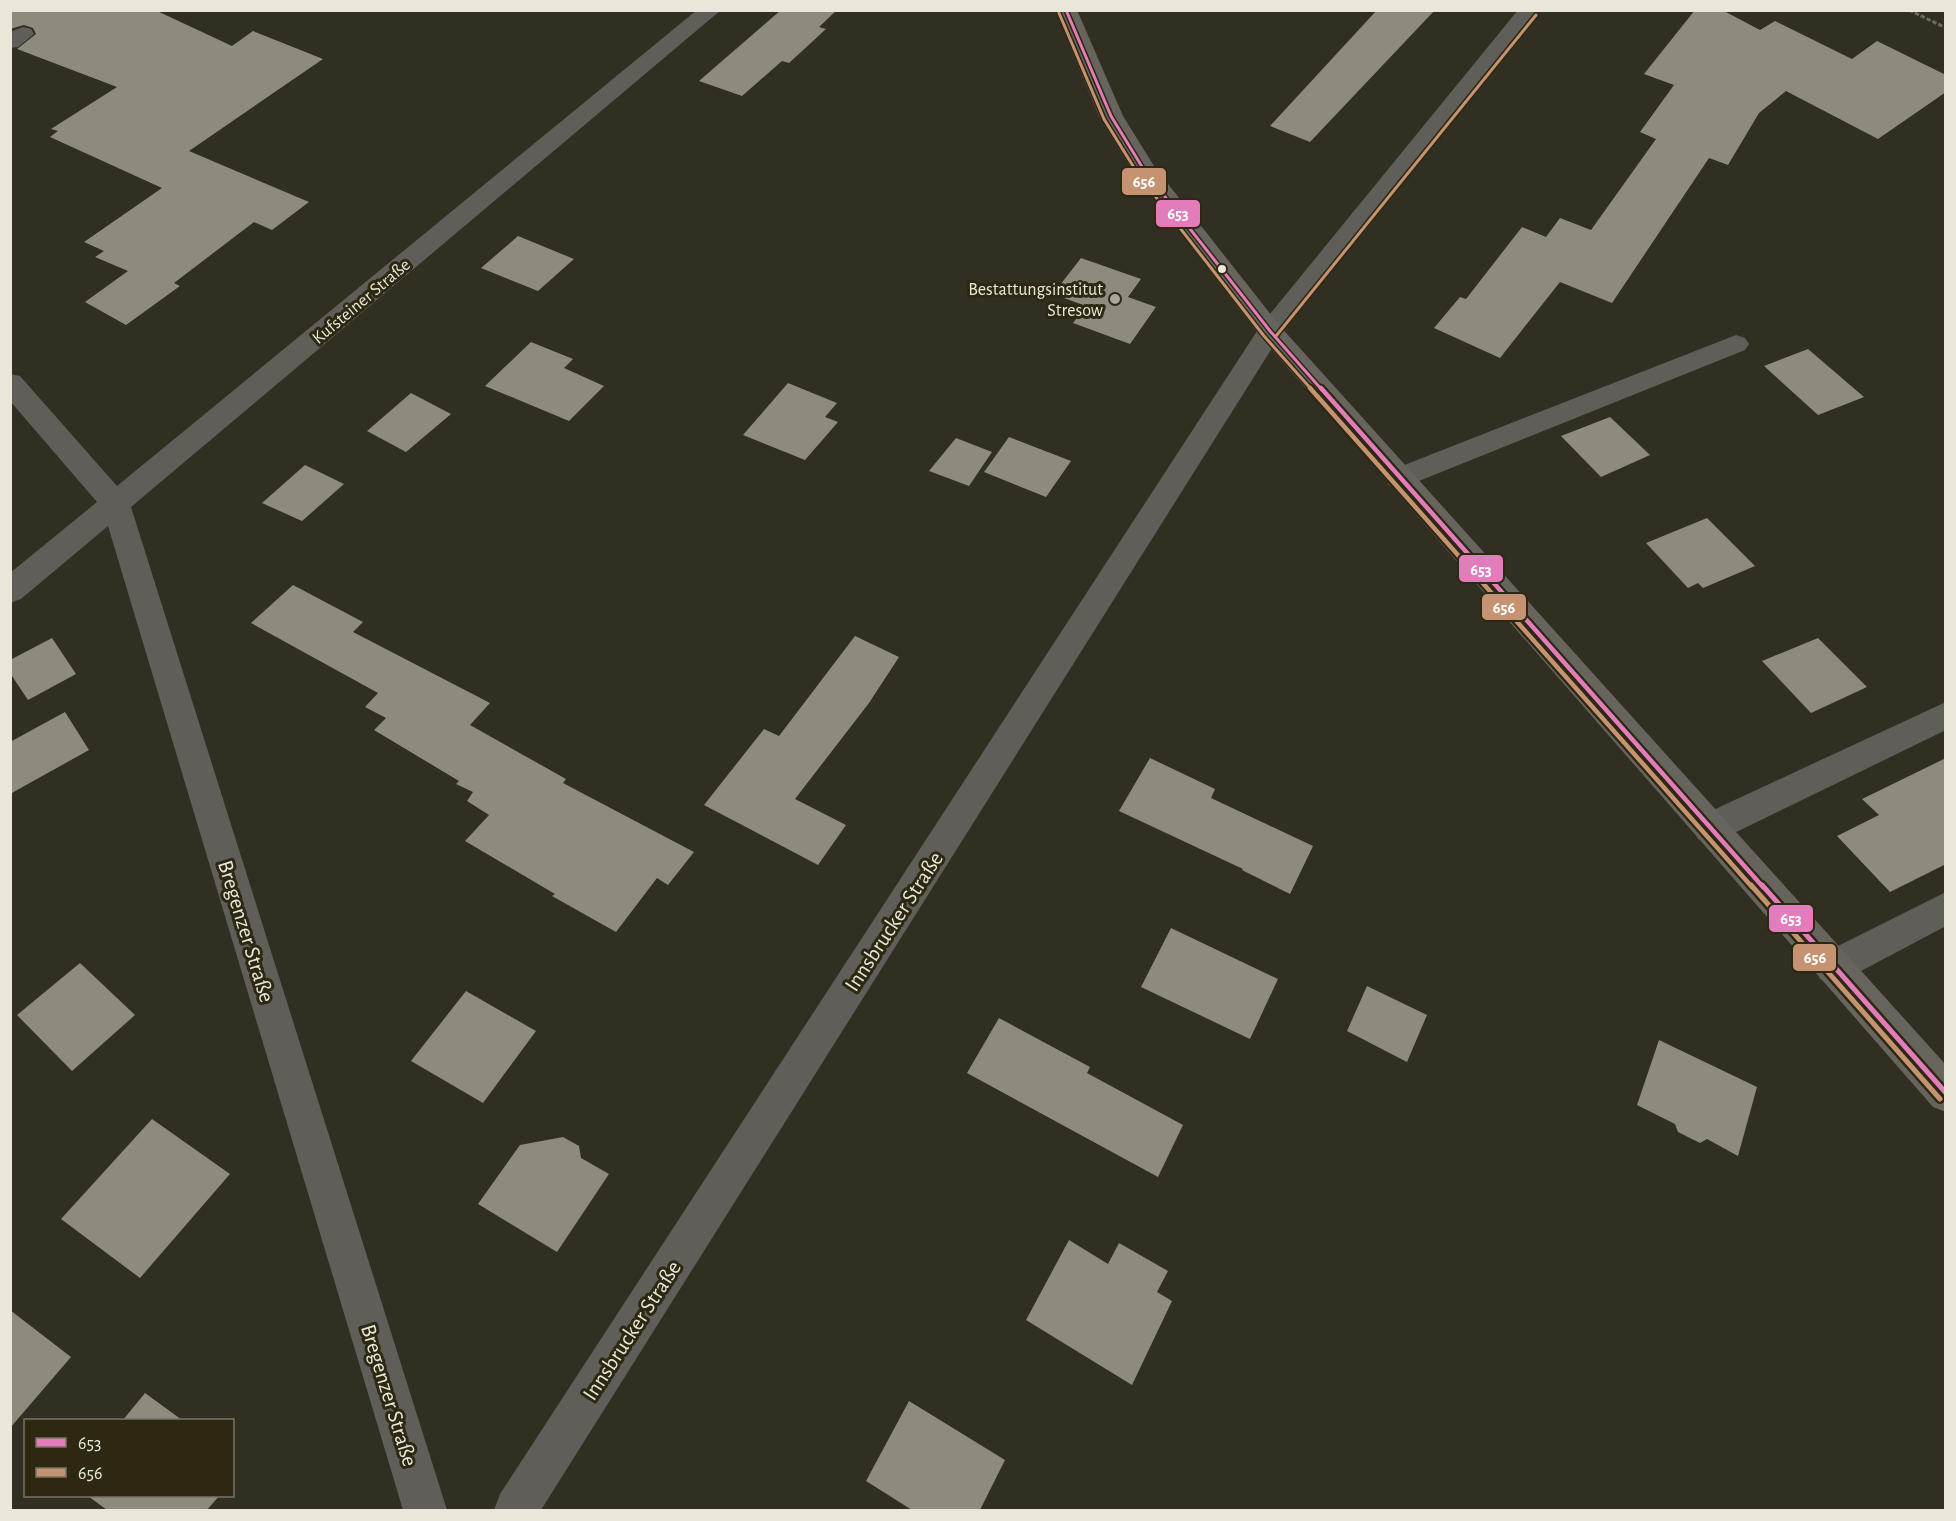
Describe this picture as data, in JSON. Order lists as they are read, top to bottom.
{
  "streets": {
    "street": ["Kufsteiner Straße", "Innsbrucker Straße", "Bregenzer Straße"]
  },
  "crossings": [
    ["Kufsteiner Straße", "Bregenzer Straße"]
  ],
  "places": ["Bestattungsinstitut Stresow"],
  "lines": ["transit line 653", "transit line 656"],
  "legend": ["653", "656"]
}
